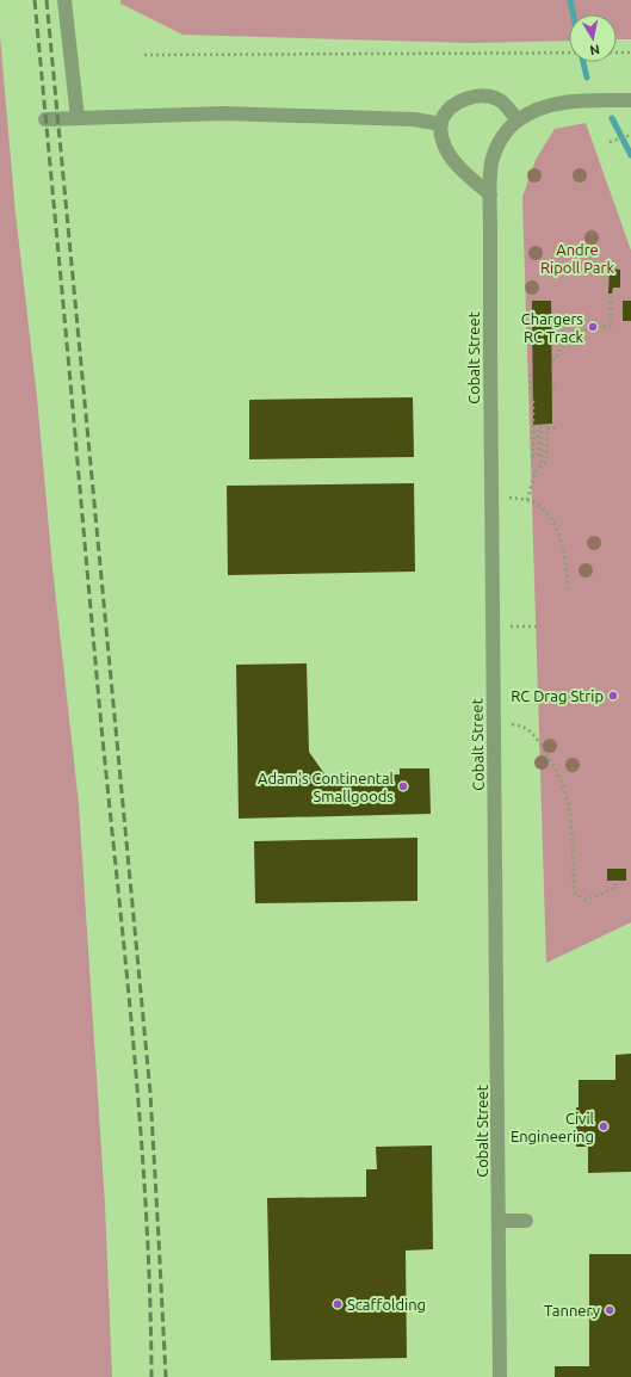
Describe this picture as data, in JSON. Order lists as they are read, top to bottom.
{
  "streets": {
    "street": ["Cobalt Street"]
  },
  "parks": ["Andre Ripoll Park"],
  "places": [
    "Chargers RC Track",
    "RC Drag Strip",
    "Adam's Continental Smallgoods",
    "Civil Engineering",
    "Scaffolding",
    "Tannery"
  ],
  "north": "bottom"
}
